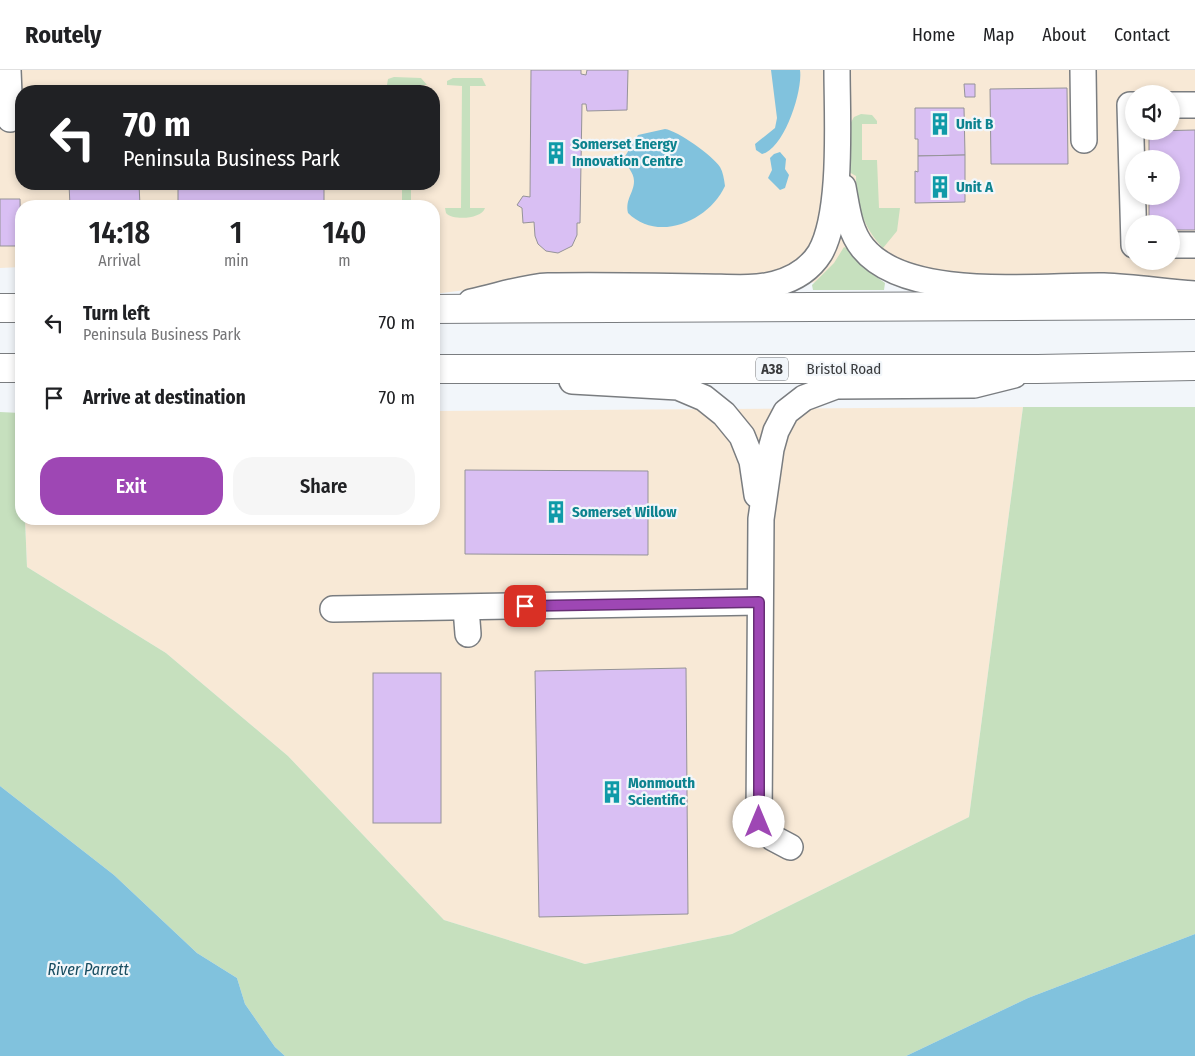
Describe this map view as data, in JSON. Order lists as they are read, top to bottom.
{
  "streets": {
    "main road": ["A38", "Bristol Road"]
  },
  "water": ["River Parrett"],
  "places": {
    "building": [
      "Unit B",
      "Somerset Energy Innovation Centre",
      "Unit A",
      "Somerset Willow",
      "Monmouth Scientific"
    ]
  },
  "page": {
    "header": "Routely",
    "nav": [
      "Home",
      "Map",
      "About",
      "Contact"
    ],
    "map_buttons": ["+", "−"],
    "turn": ["70 m", "Peninsula Business Park"],
    "eta": [
      "14:18",
      "Arrival",
      "1",
      "min",
      "140",
      "m"
    ],
    "list": [
      {
        "name": "Turn left",
        "note": "Peninsula Business Park",
        "value": "70 m"
      },
      {
        "name": "Arrive at destination",
        "value": "70 m"
      }
    ],
    "buttons": ["Exit", "Share"]
  }
}
